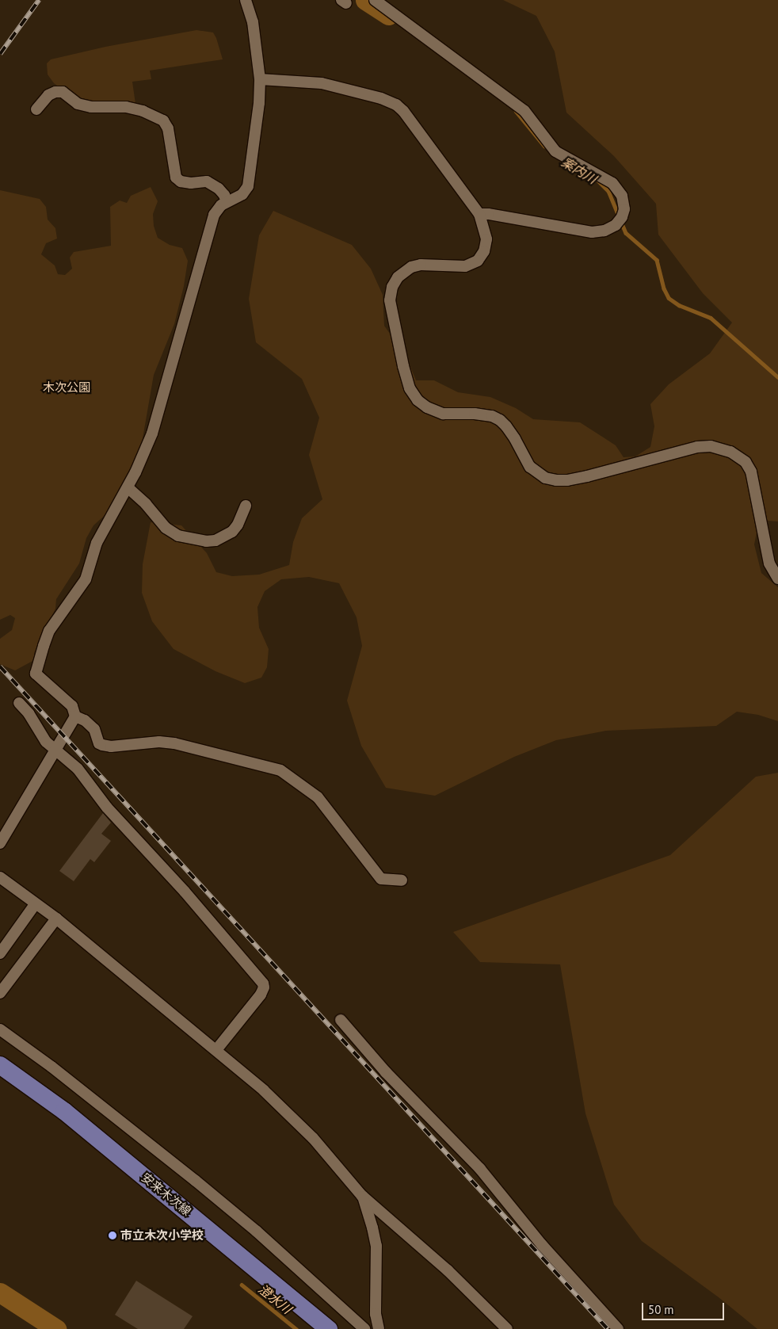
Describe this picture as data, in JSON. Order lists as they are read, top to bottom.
{
  "streets": {
    "main road": ["安来木次線"]
  },
  "water": ["案内川", "澄水川"],
  "parks": ["木次公園"],
  "places": ["市立木次小学校"],
  "scale_bar": "50 m"
}
